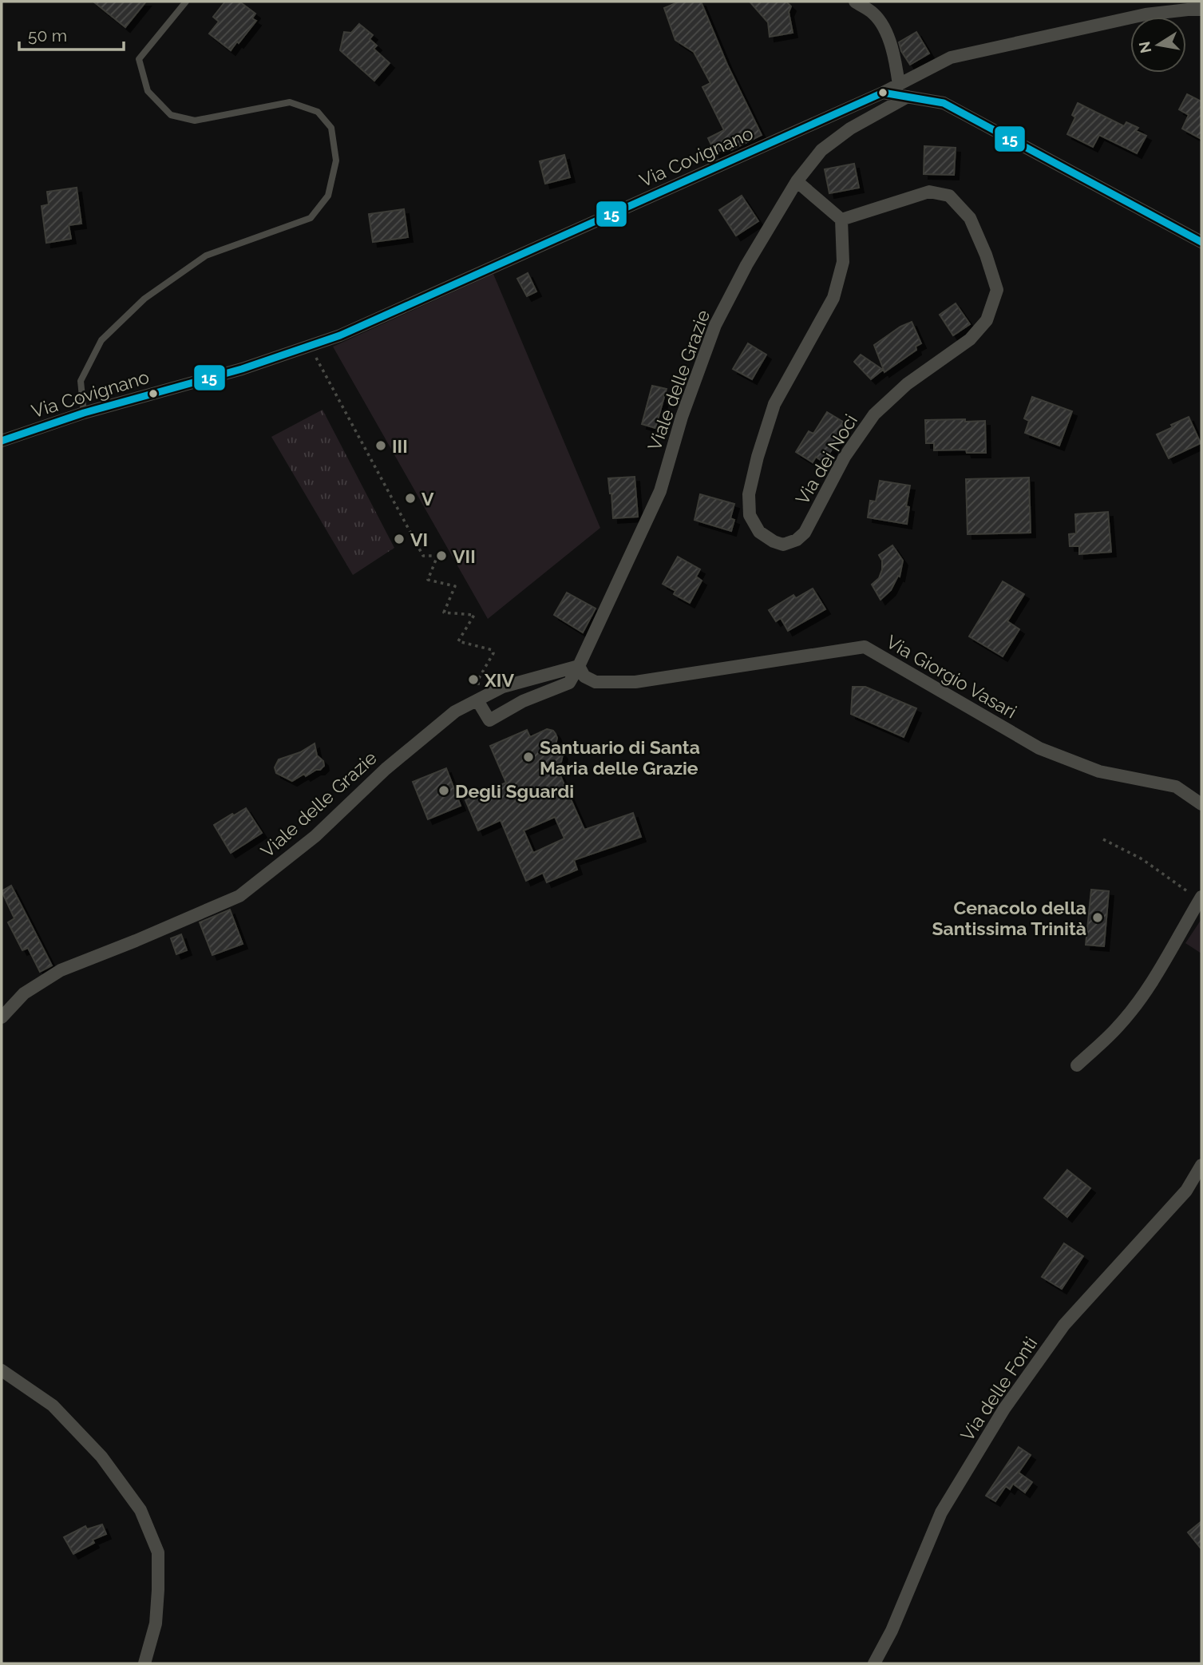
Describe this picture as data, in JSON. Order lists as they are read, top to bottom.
{
  "streets": {
    "street": [
      "Via Covignano",
      "Viale delle Grazie",
      "Via dei Noci",
      "Via Giorgio Vasari",
      "Via delle Fonti"
    ]
  },
  "crossings": [
    ["Viale delle Grazie", "Via Giorgio Vasari"]
  ],
  "places": [
    "III",
    "V",
    "VI",
    "VII",
    "XIV",
    "Santuario di Santa Maria delle Grazie",
    "Degli Sguardi",
    "Cenacolo della Santissima Trinità"
  ],
  "lines": ["transit line 15"],
  "scale_bar": "50 m",
  "north": "left"
}
